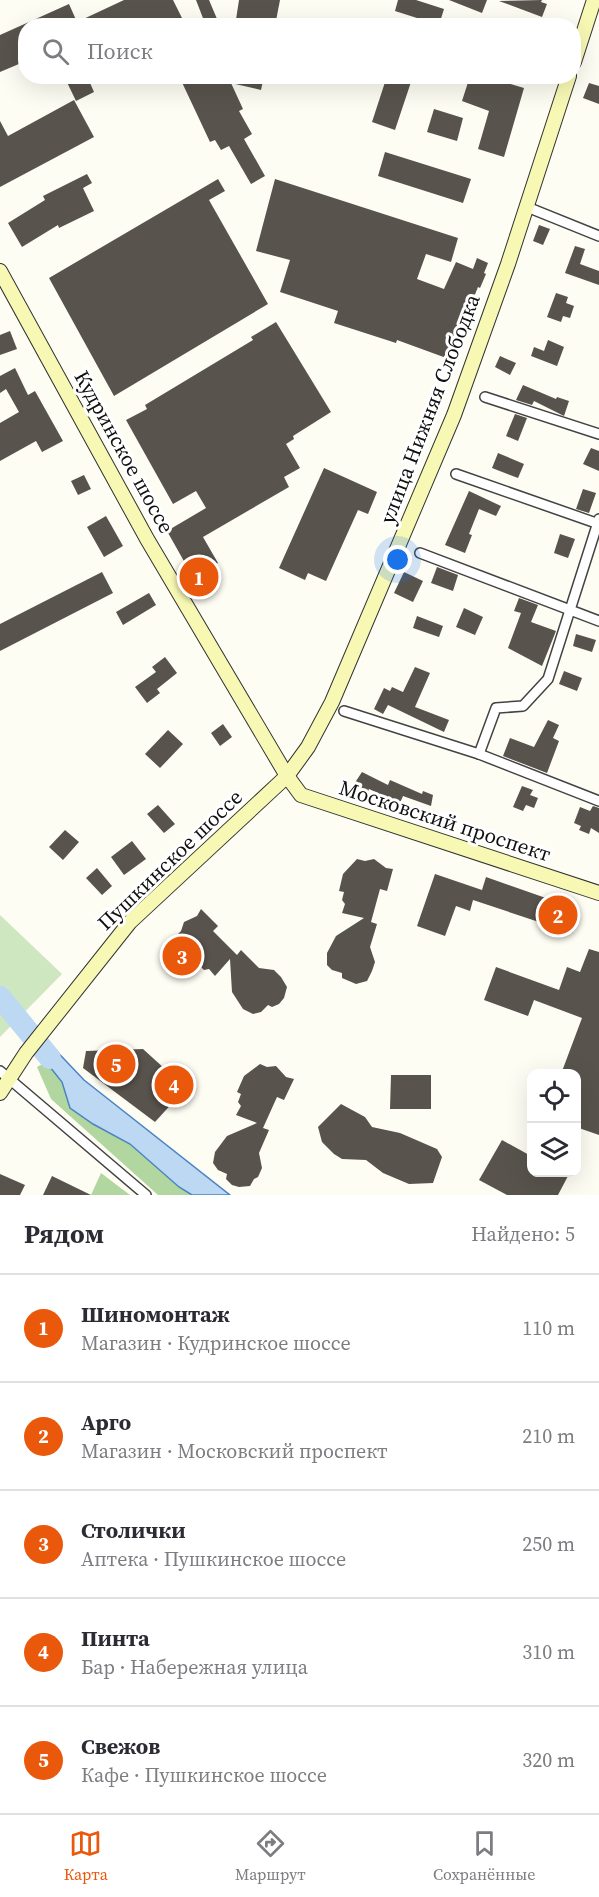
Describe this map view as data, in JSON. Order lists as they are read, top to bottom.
{
  "streets": {
    "main road": [
      "улица Нижняя Слободка",
      "Кудринское шоссе",
      "Московский проспект",
      "Пушкинское шоссе"
    ]
  },
  "crossings": [
    ["улица Нижняя Слободка", "Кудринское шоссе"],
    ["улица Нижняя Слободка", "Московский проспект"],
    ["улица Нижняя Слободка", "Пушкинское шоссе"],
    ["Кудринское шоссе", "Московский проспект"],
    ["Кудринское шоссе", "Пушкинское шоссе"],
    ["Московский проспект", "Пушкинское шоссе"]
  ],
  "page": {
    "search": "Поиск",
    "pins": [
      "1",
      "2",
      "3",
      "5",
      "4"
    ],
    "heading": ["Рядом", "Найдено: 5"],
    "list": [
      {
        "mark": "1",
        "name": "Шиномонтаж",
        "note": "Магазин · Кудринское шоссе",
        "value": "110 m"
      },
      {
        "mark": "2",
        "name": "Арго",
        "note": "Магазин · Московский проспект",
        "value": "210 m"
      },
      {
        "mark": "3",
        "name": "Столички",
        "note": "Аптека · Пушкинское шоссе",
        "value": "250 m"
      },
      {
        "mark": "4",
        "name": "Пинта",
        "note": "Бар · Набережная улица",
        "value": "310 m"
      },
      {
        "mark": "5",
        "name": "Свежов",
        "note": "Кафе · Пушкинское шоссе",
        "value": "320 m"
      }
    ],
    "nav": ["Карта", "Маршрут", "Сохранённые"]
  }
}
